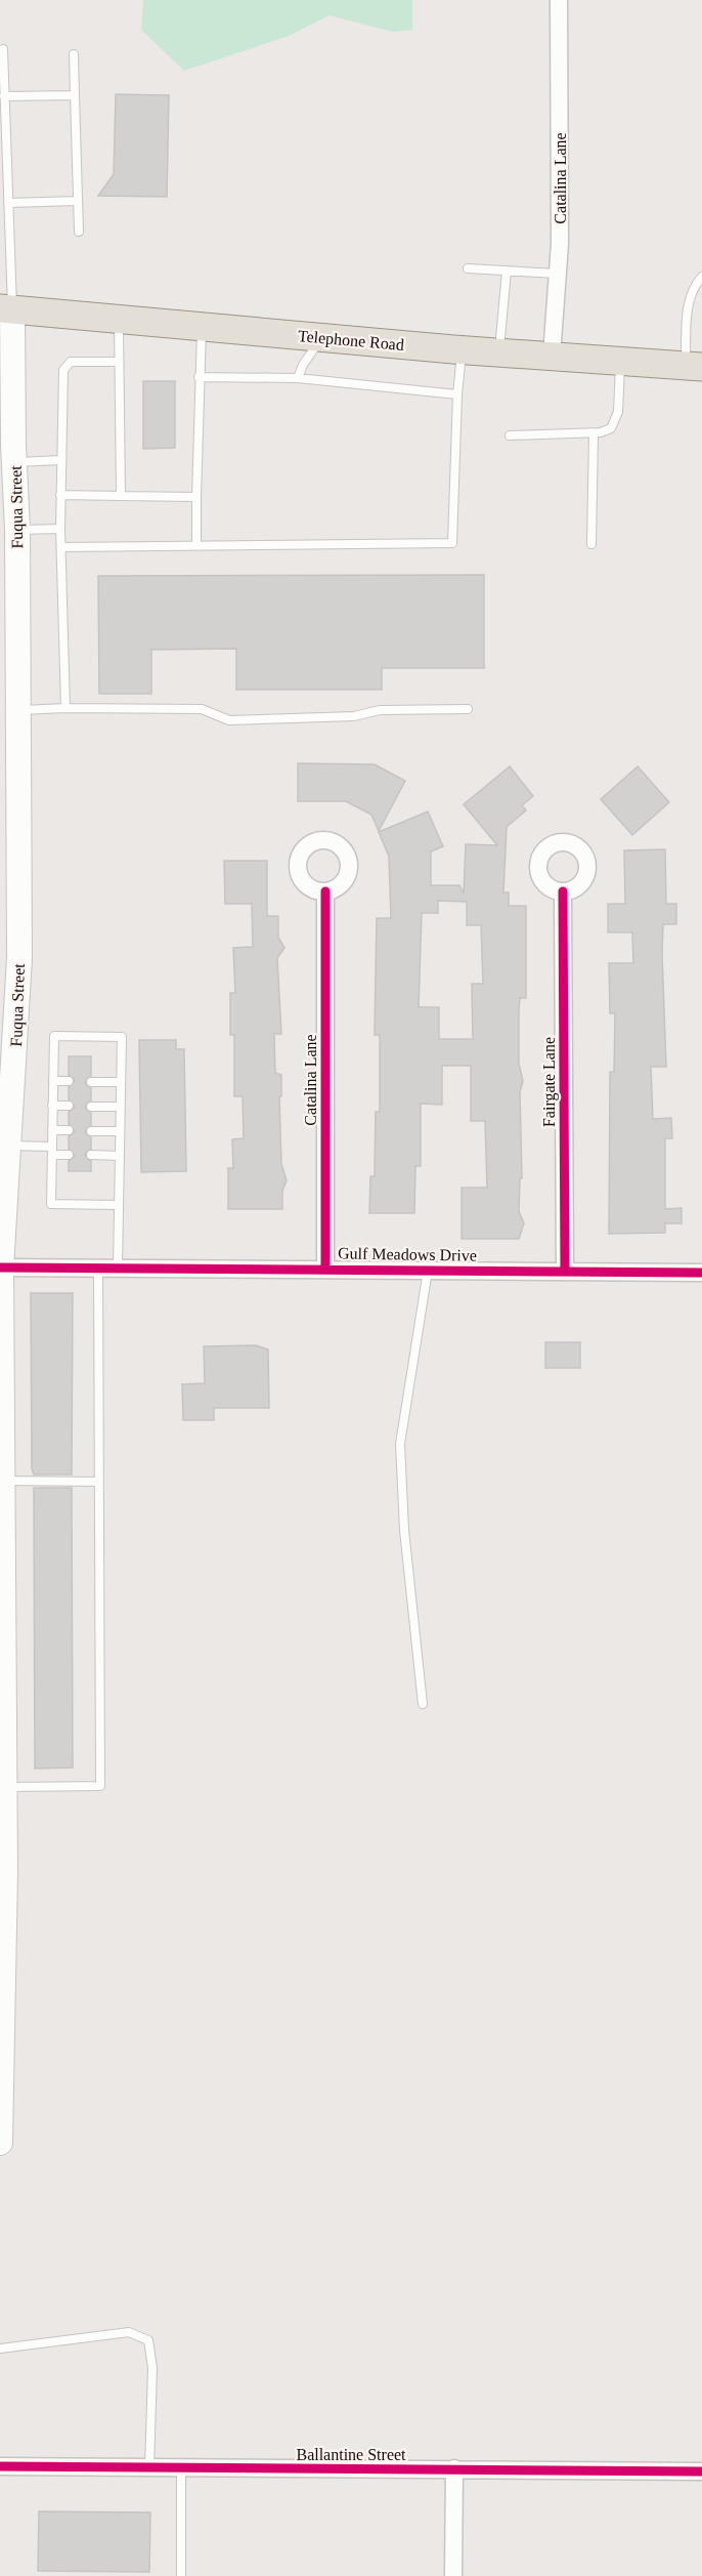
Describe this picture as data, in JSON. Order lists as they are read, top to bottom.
{
  "streets": {
    "main road": ["Telephone Road", "Fuqua Street"],
    "street": [
      "Catalina Lane",
      "Fairgate Lane",
      "Gulf Meadows Drive",
      "Ballantine Street"
    ]
  },
  "crossings": [
    ["Catalina Lane", "Telephone Road"],
    ["Catalina Lane", "Gulf Meadows Drive"],
    ["Telephone Road", "Fuqua Street"],
    ["Fuqua Street", "Gulf Meadows Drive"],
    ["Fairgate Lane", "Gulf Meadows Drive"]
  ]
}
